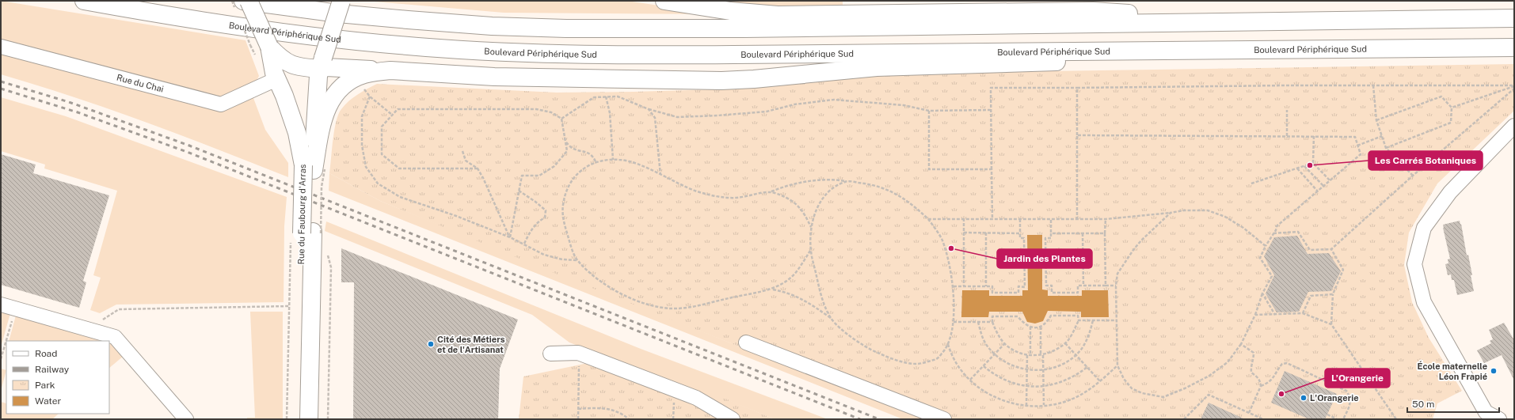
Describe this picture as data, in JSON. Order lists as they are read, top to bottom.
{
  "streets": {
    "main road": ["Boulevard Périphérique Sud", "Rue du Faubourg d'Arras"],
    "street": ["Rue du Chai"]
  },
  "crossings": [
    ["Rue du Chai", "Rue du Faubourg d'Arras"]
  ],
  "places": [
    "Les Carrés Botaniques",
    "Jardin des Plantes",
    "Cité des Métiers et de l'Artisanat",
    "École maternelle Léon Frapié",
    "L’Orangerie",
    "L'Orangerie"
  ],
  "legend": [
    "Road",
    "Railway",
    "Park",
    "Water"
  ],
  "scale_bar": "50 m"
}
